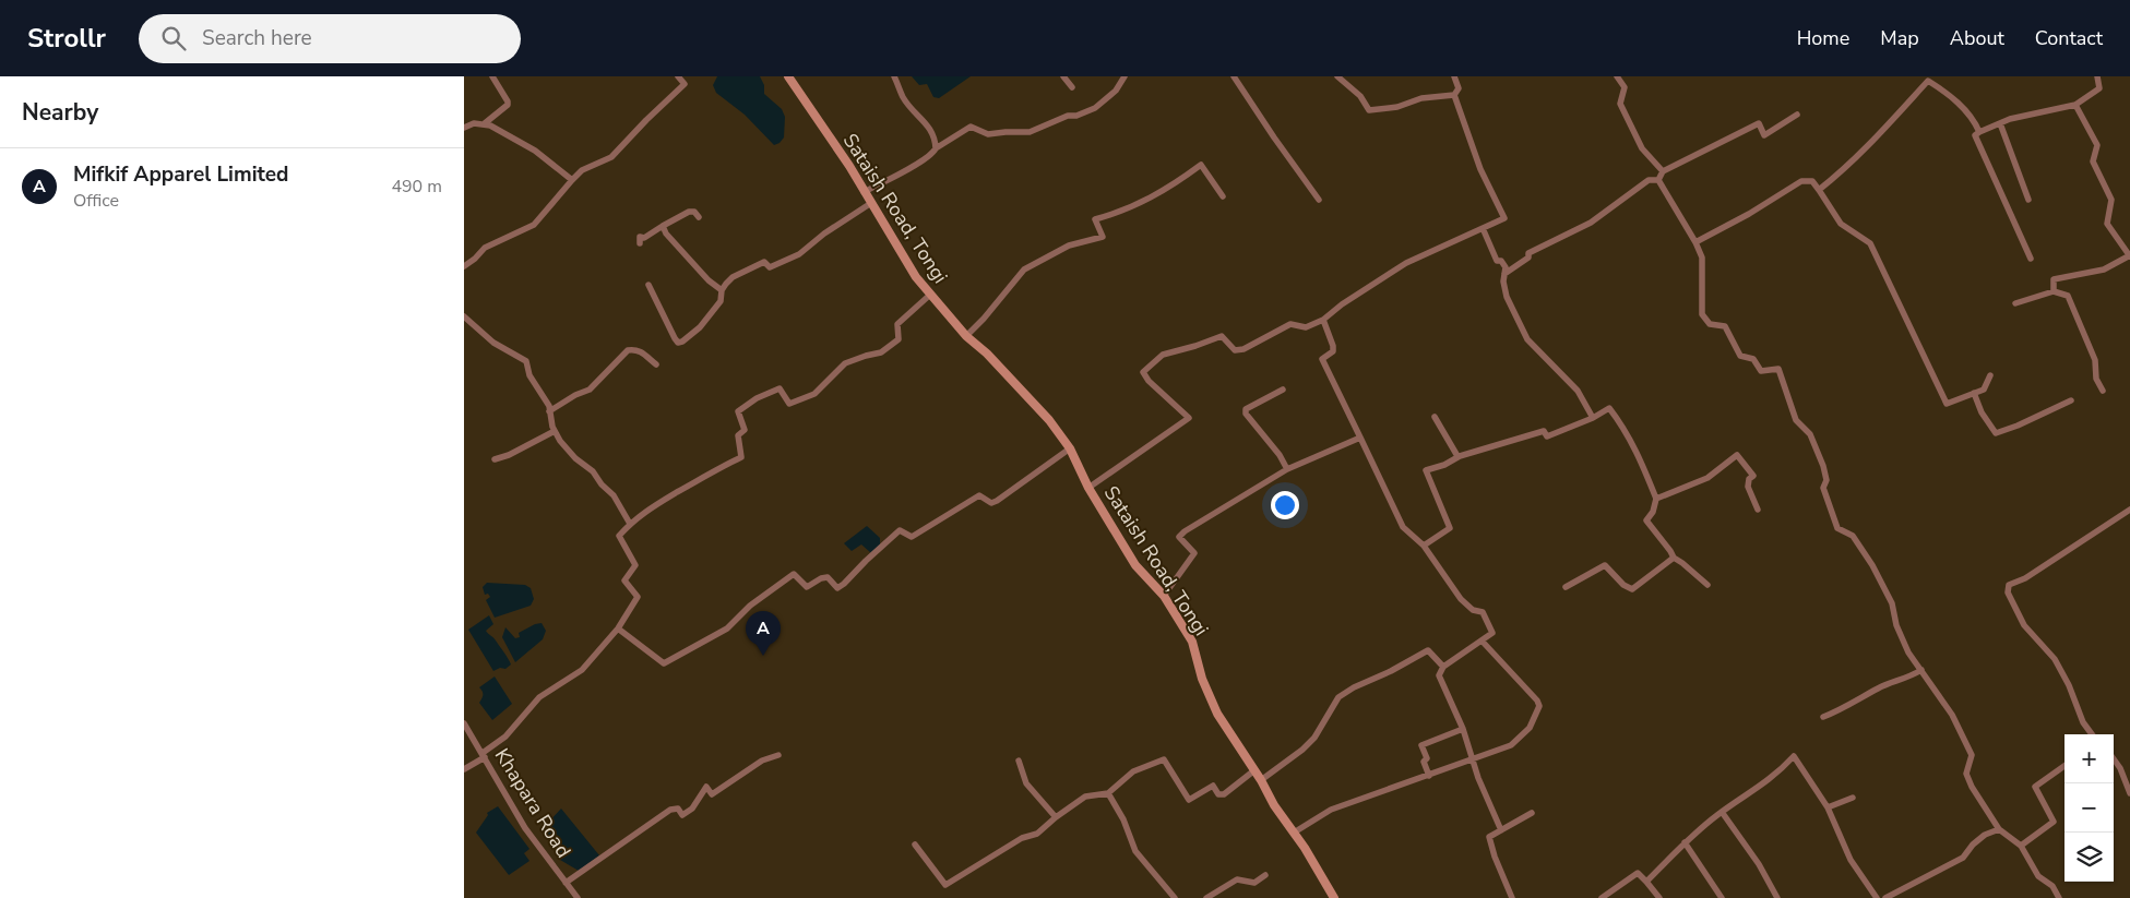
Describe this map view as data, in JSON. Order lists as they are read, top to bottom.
{
  "streets": {
    "street": ["Sataish Road, Tongi", "Khapara Road"]
  },
  "page": {
    "header": "Strollr",
    "search": "Search here",
    "nav": [
      "Home",
      "Map",
      "About",
      "Contact"
    ],
    "heading": "Nearby",
    "list": [
      {
        "mark": "A",
        "name": "Mifkif Apparel Limited",
        "note": "Office",
        "value": "490 m"
      }
    ],
    "pins": "A",
    "map_buttons": ["+", "−"]
  }
}
